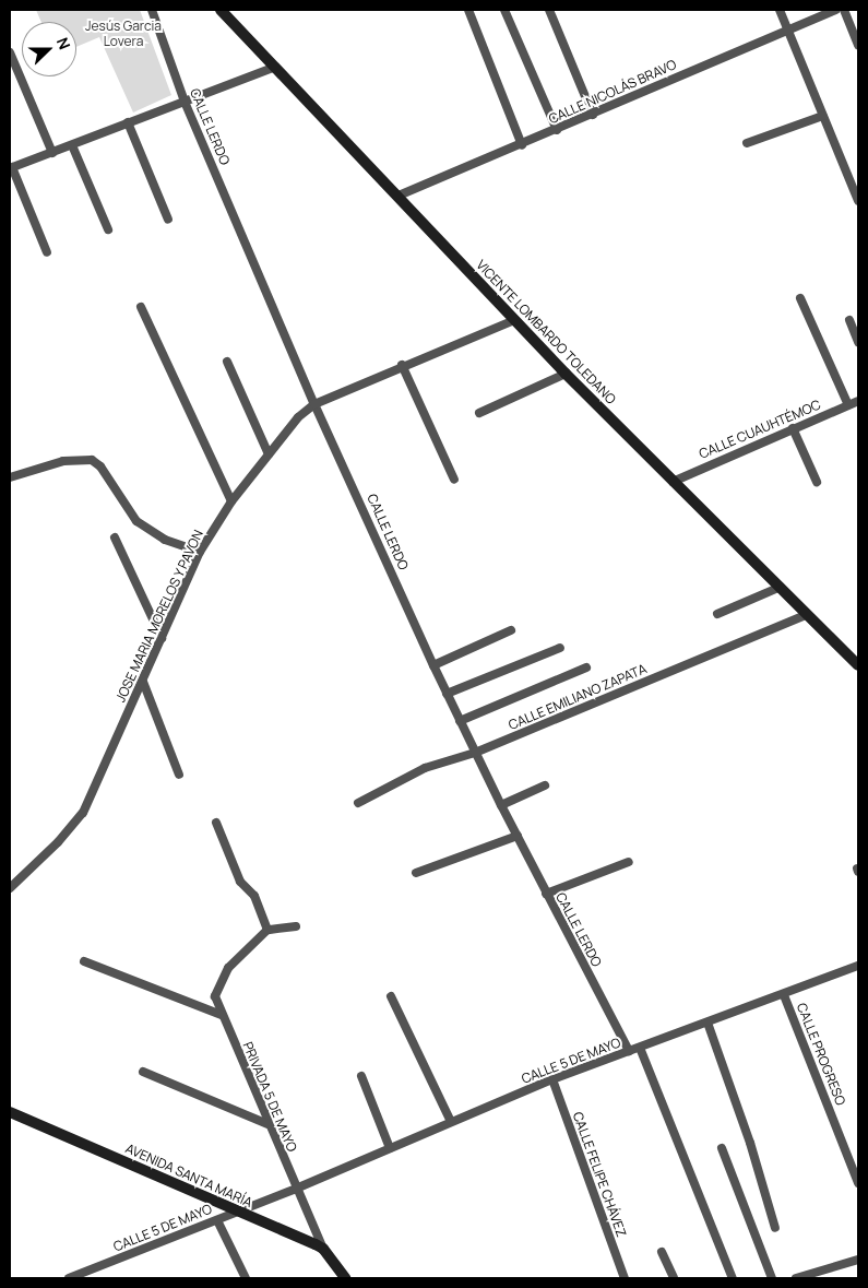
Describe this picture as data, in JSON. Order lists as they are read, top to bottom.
{
  "streets": {
    "main road": ["VICENTE LOMBARDO TOLEDANO", "AVENIDA SANTA MARÍA"],
    "street": [
      "CALLE NICOLÁS BRAVO",
      "CALLE LERDO",
      "CALLE CUAUHTÉMOC",
      "JOSE MARIA MORELOS Y PAVON",
      "CALLE EMILIANO ZAPATA",
      "CALLE PROGRESO",
      "CALLE 5 DE MAYO",
      "PRIVADA 5 DE MAYO",
      "CALLE FELIPE CHÁVEZ"
    ]
  },
  "crossings": [
    ["CALLE NICOLÁS BRAVO", "VICENTE LOMBARDO TOLEDANO"],
    ["CALLE LERDO", "JOSE MARIA MORELOS Y PAVON"],
    ["CALLE LERDO", "CALLE EMILIANO ZAPATA"],
    ["CALLE LERDO", "CALLE 5 DE MAYO"],
    ["VICENTE LOMBARDO TOLEDANO", "CALLE CUAUHTÉMOC"],
    ["VICENTE LOMBARDO TOLEDANO", "JOSE MARIA MORELOS Y PAVON"],
    ["VICENTE LOMBARDO TOLEDANO", "CALLE EMILIANO ZAPATA"],
    ["CALLE PROGRESO", "CALLE 5 DE MAYO"],
    ["CALLE 5 DE MAYO", "PRIVADA 5 DE MAYO"],
    ["CALLE 5 DE MAYO", "CALLE FELIPE CHÁVEZ"],
    ["CALLE 5 DE MAYO", "AVENIDA SANTA MARÍA"]
  ],
  "parks": ["Jesús Garcia Lovera"],
  "north": "right"
}
